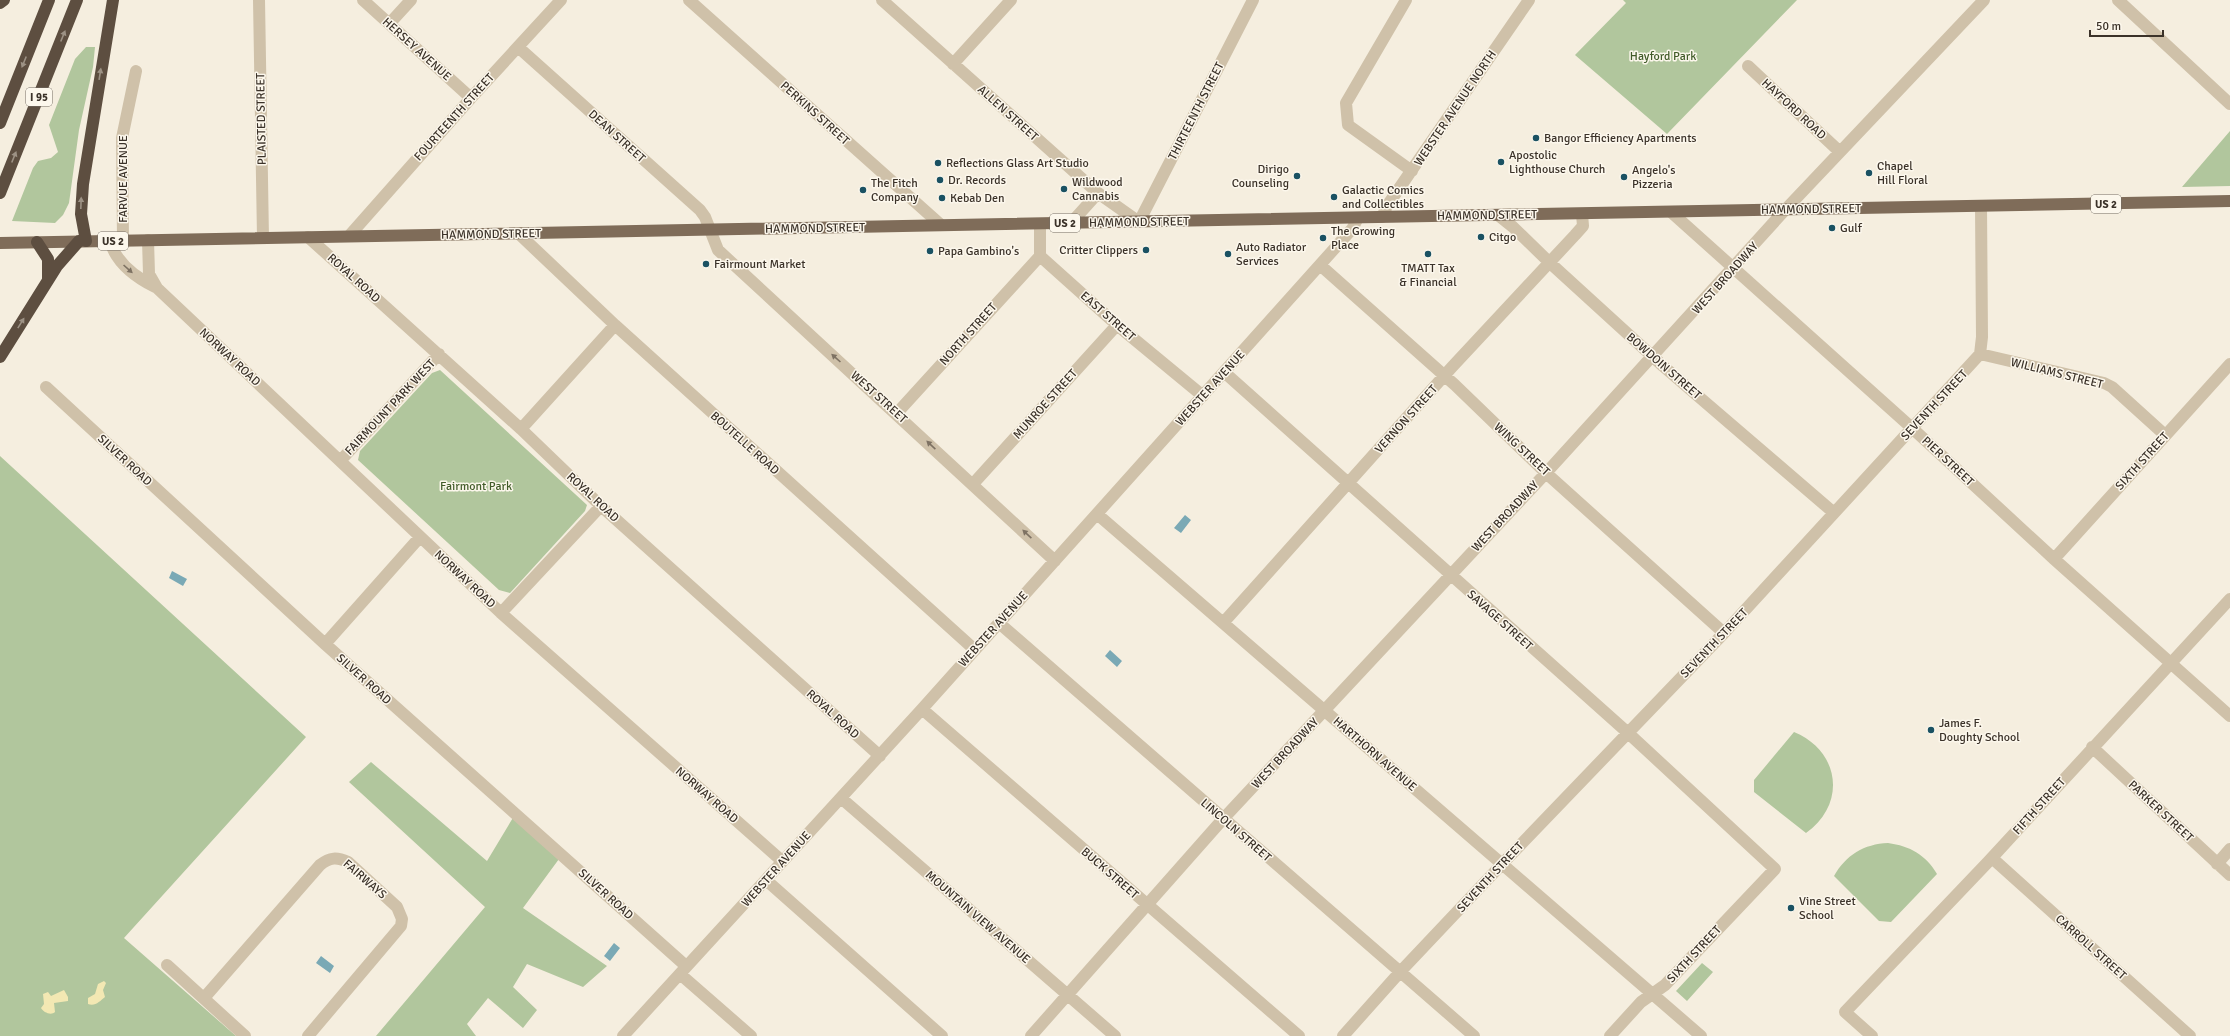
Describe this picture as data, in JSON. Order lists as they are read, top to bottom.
{
  "streets": {
    "highway": ["I 95"],
    "main road": ["US 2", "HAMMOND STREET"],
    "street": [
      "HERSEY AVENUE",
      "WEBSTER AVENUE NORTH",
      "HAYFORD ROAD",
      "THIRTEENTH STREET",
      "PERKINS STREET",
      "ALLEN STREET",
      "FOURTEENTH STREET",
      "PLAISTED STREET",
      "DEAN STREET",
      "FARVUE AVENUE",
      "ROYAL ROAD",
      "WEST BROADWAY",
      "EAST STREET",
      "NORTH STREET",
      "NORWAY ROAD",
      "BOWDOIN STREET",
      "WILLIAMS STREET",
      "WEBSTER AVENUE",
      "WEST STREET",
      "MUNROE STREET",
      "SEVENTH STREET",
      "FAIRMOUNT PARK WEST",
      "VERNON STREET",
      "BOUTELLE ROAD",
      "WING STREET",
      "SILVER ROAD",
      "PIER STREET",
      "SIXTH STREET",
      "SAVAGE STREET",
      "HARTHORN AVENUE",
      "FIFTH STREET",
      "PARKER STREET",
      "LINCOLN STREET",
      "BUCK STREET",
      "FAIRWAYS",
      "MOUNTAIN VIEW AVENUE",
      "CARROLL STREET"
    ]
  },
  "crossings": [
    ["HERSEY AVENUE", "FOURTEENTH STREET"],
    ["WEBSTER AVENUE NORTH", "HAMMOND STREET"],
    ["HAYFORD ROAD", "WEST BROADWAY"],
    ["THIRTEENTH STREET", "ALLEN STREET"],
    ["THIRTEENTH STREET", "HAMMOND STREET"],
    ["PERKINS STREET", "HAMMOND STREET"],
    ["ALLEN STREET", "HAMMOND STREET"],
    ["FOURTEENTH STREET", "DEAN STREET"],
    ["FOURTEENTH STREET", "HAMMOND STREET"],
    ["PLAISTED STREET", "HAMMOND STREET"],
    ["DEAN STREET", "HAMMOND STREET"],
    ["DEAN STREET", "WEST STREET"],
    ["FARVUE AVENUE", "HAMMOND STREET"],
    ["HAMMOND STREET", "ROYAL ROAD"],
    ["HAMMOND STREET", "WEST BROADWAY"],
    ["HAMMOND STREET", "NORWAY ROAD"],
    ["HAMMOND STREET", "BOWDOIN STREET"],
    ["HAMMOND STREET", "WEBSTER AVENUE"],
    ["HAMMOND STREET", "WEST STREET"],
    ["HAMMOND STREET", "VERNON STREET"],
    ["HAMMOND STREET", "BOUTELLE ROAD"],
    ["HAMMOND STREET", "PIER STREET"],
    ["ROYAL ROAD", "WEBSTER AVENUE"],
    ["ROYAL ROAD", "FAIRMOUNT PARK WEST"],
    ["WEST BROADWAY", "BOWDOIN STREET"],
    ["WEST BROADWAY", "WING STREET"],
    ["WEST BROADWAY", "PIER STREET"],
    ["WEST BROADWAY", "SAVAGE STREET"],
    ["WEST BROADWAY", "HARTHORN AVENUE"],
    ["WEST BROADWAY", "LINCOLN STREET"],
    ["WEST BROADWAY", "BUCK STREET"],
    ["WEST BROADWAY", "MOUNTAIN VIEW AVENUE"],
    ["EAST STREET", "NORTH STREET"],
    ["EAST STREET", "WEBSTER AVENUE"],
    ["EAST STREET", "MUNROE STREET"],
    ["NORTH STREET", "WEST STREET"],
    ["NORWAY ROAD", "WEBSTER AVENUE"],
    ["NORWAY ROAD", "FAIRMOUNT PARK WEST"],
    ["BOWDOIN STREET", "SEVENTH STREET"],
    ["BOWDOIN STREET", "VERNON STREET"],
    ["WILLIAMS STREET", "SEVENTH STREET"],
    ["WILLIAMS STREET", "SIXTH STREET"],
    ["WEBSTER AVENUE", "WEST STREET"],
    ["WEBSTER AVENUE", "BOUTELLE ROAD"],
    ["WEBSTER AVENUE", "WING STREET"],
    ["WEBSTER AVENUE", "SILVER ROAD"],
    ["WEBSTER AVENUE", "SAVAGE STREET"],
    ["WEBSTER AVENUE", "HARTHORN AVENUE"],
    ["WEBSTER AVENUE", "LINCOLN STREET"],
    ["WEBSTER AVENUE", "BUCK STREET"],
    ["WEBSTER AVENUE", "MOUNTAIN VIEW AVENUE"],
    ["WEST STREET", "MUNROE STREET"],
    ["SEVENTH STREET", "WING STREET"],
    ["SEVENTH STREET", "PIER STREET"],
    ["SEVENTH STREET", "SAVAGE STREET"],
    ["SEVENTH STREET", "HARTHORN AVENUE"],
    ["SEVENTH STREET", "LINCOLN STREET"],
    ["VERNON STREET", "WING STREET"],
    ["VERNON STREET", "SAVAGE STREET"],
    ["VERNON STREET", "HARTHORN AVENUE"],
    ["PIER STREET", "SIXTH STREET"],
    ["PIER STREET", "FIFTH STREET"],
    ["SIXTH STREET", "SAVAGE STREET"],
    ["SIXTH STREET", "HARTHORN AVENUE"],
    ["FIFTH STREET", "PARKER STREET"],
    ["FIFTH STREET", "CARROLL STREET"]
  ],
  "one_way": ["WEST STREET"],
  "parks": ["Hayford Park", "Fairmont Park"],
  "places": [
    "Bangor Efficiency Apartments",
    "Apostolic Lighthouse Church",
    "Reflections Glass Art Studio",
    "Chapel Hill Floral",
    "Dirigo Counseling",
    "Angelo's Pizzeria",
    "Dr. Records",
    "Wildwood Cannabis",
    "The Fitch Company",
    "Galactic Comics and Collectibles",
    "Kebab Den",
    "Gulf",
    "Citgo",
    "The Growing Place",
    "Critter Clippers",
    "Papa Gambino's",
    "Auto Radiator Services",
    "TMATT Tax & Financial",
    "Fairmount Market",
    "James F. Doughty School",
    "Vine Street School"
  ],
  "scale_bar": "50 m"
}
